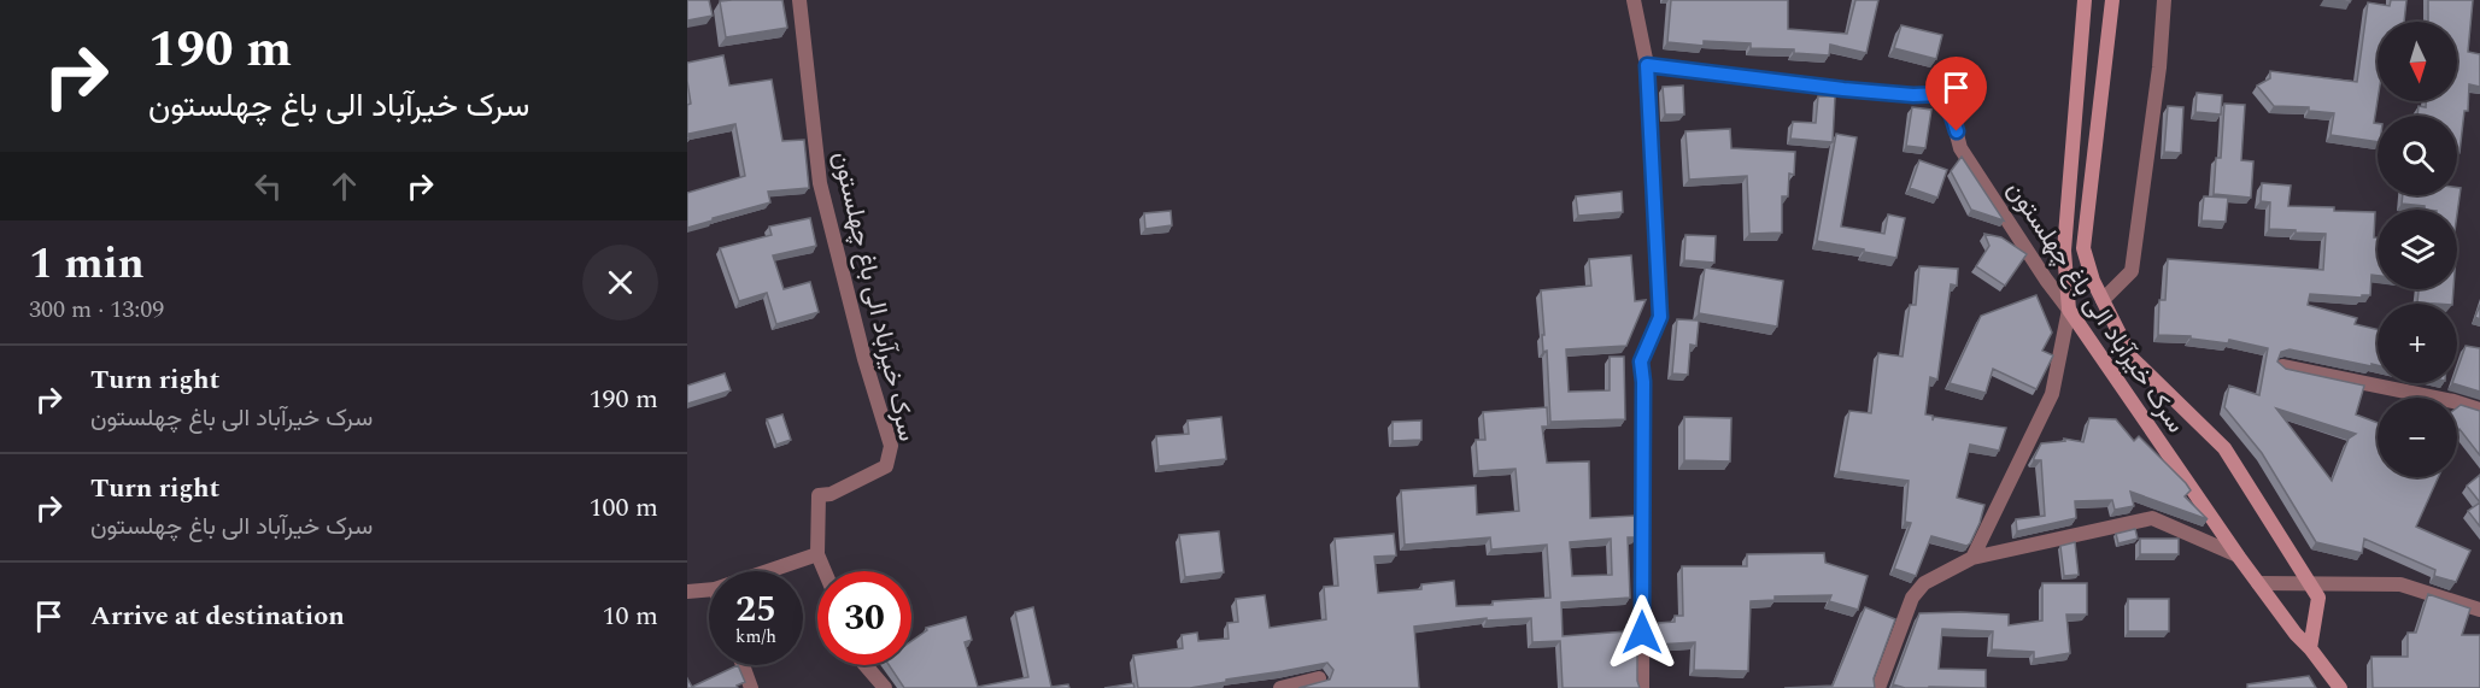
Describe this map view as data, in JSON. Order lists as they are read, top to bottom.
{
  "streets": {
    "main road": ["سرک خیرآباد الی باغ چهلستون"]
  },
  "north": "bottom",
  "page": {
    "turn": ["190 m", "سرک خیرآباد الی باغ چهلستون"],
    "map_buttons": ["+", "−"],
    "heading": ["1 min", "300 m · 13:09"],
    "list": [
      {
        "name": "Turn right",
        "note": "سرک خیرآباد الی باغ چهلستون",
        "value": "190 m"
      },
      {
        "name": "Turn right",
        "note": "سرک خیرآباد الی باغ چهلستون",
        "value": "100 m"
      },
      {
        "name": "Arrive at destination",
        "value": "10 m"
      }
    ],
    "speed": "25 km/h",
    "limit": "30"
  }
}
